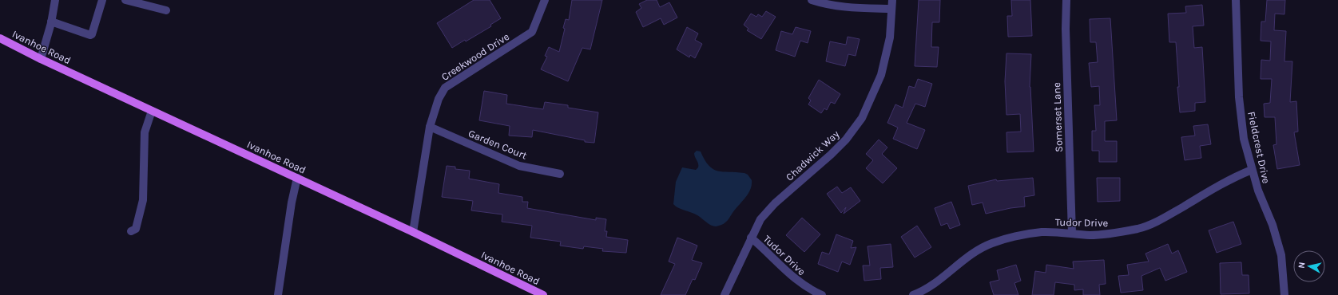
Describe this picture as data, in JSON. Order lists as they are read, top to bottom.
{
  "streets": {
    "main road": ["Ivanhoe Road"],
    "street": [
      "Creekwood Drive",
      "Somerset Lane",
      "Garden Court",
      "Fieldcrest Drive",
      "Chadwick Way",
      "Tudor Drive"
    ]
  },
  "crossings": [
    ["Ivanhoe Road", "Creekwood Drive"],
    ["Creekwood Drive", "Garden Court"],
    ["Somerset Lane", "Tudor Drive"],
    ["Fieldcrest Drive", "Tudor Drive"],
    ["Chadwick Way", "Tudor Drive"]
  ],
  "north": "left"
}
